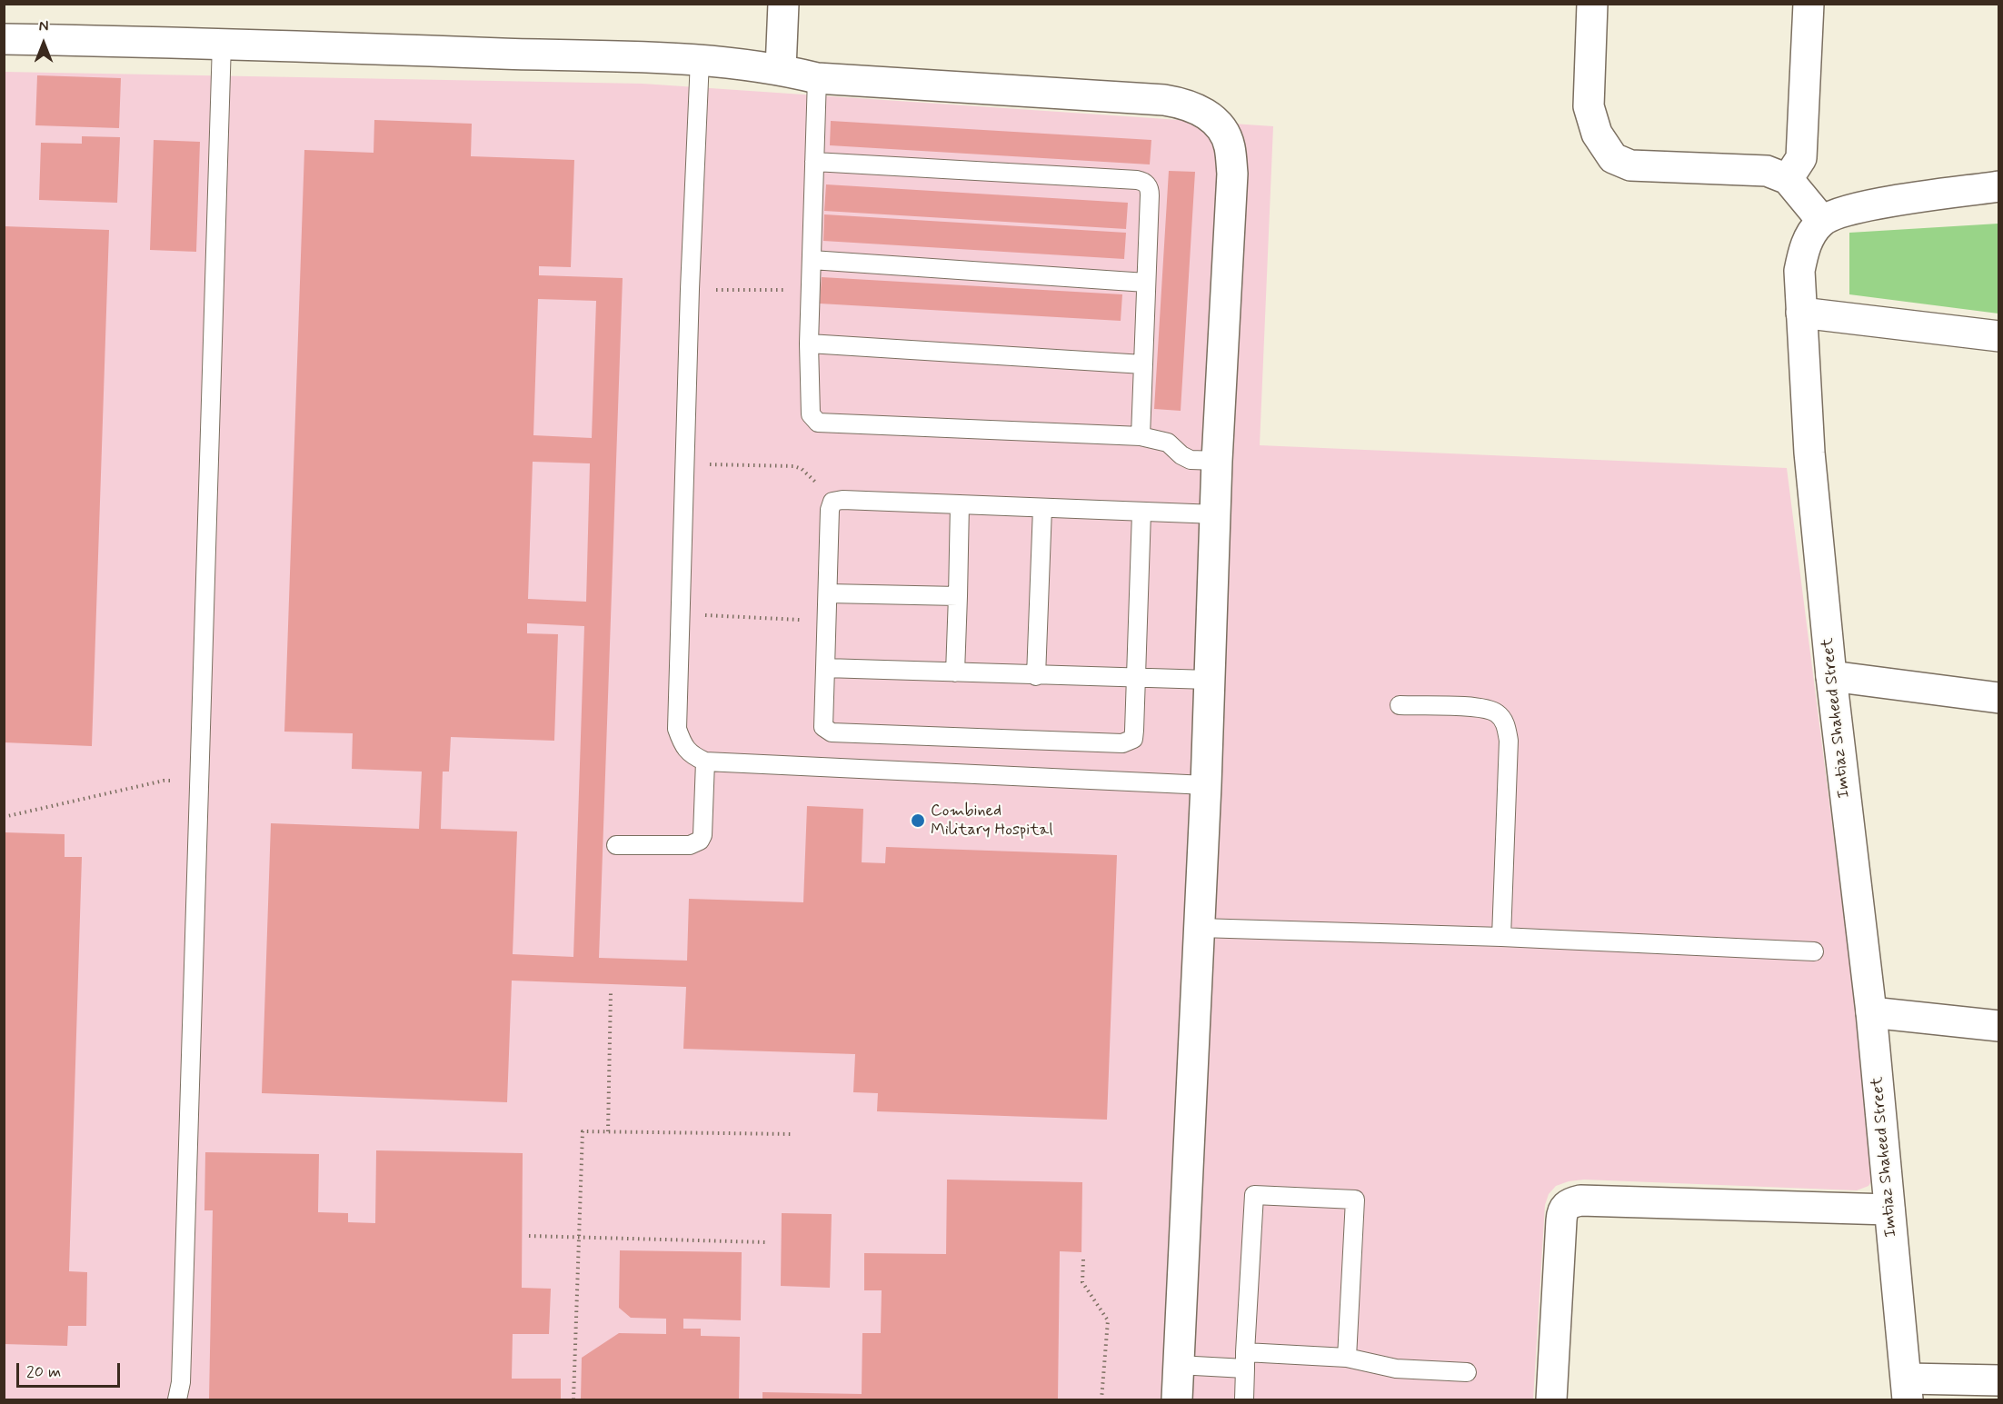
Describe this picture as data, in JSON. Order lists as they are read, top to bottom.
{
  "streets": {
    "street": ["Imtiaz Shaheed Street"]
  },
  "places": ["Combined Military Hospital"],
  "scale_bar": "20 m",
  "north": "top"
}
